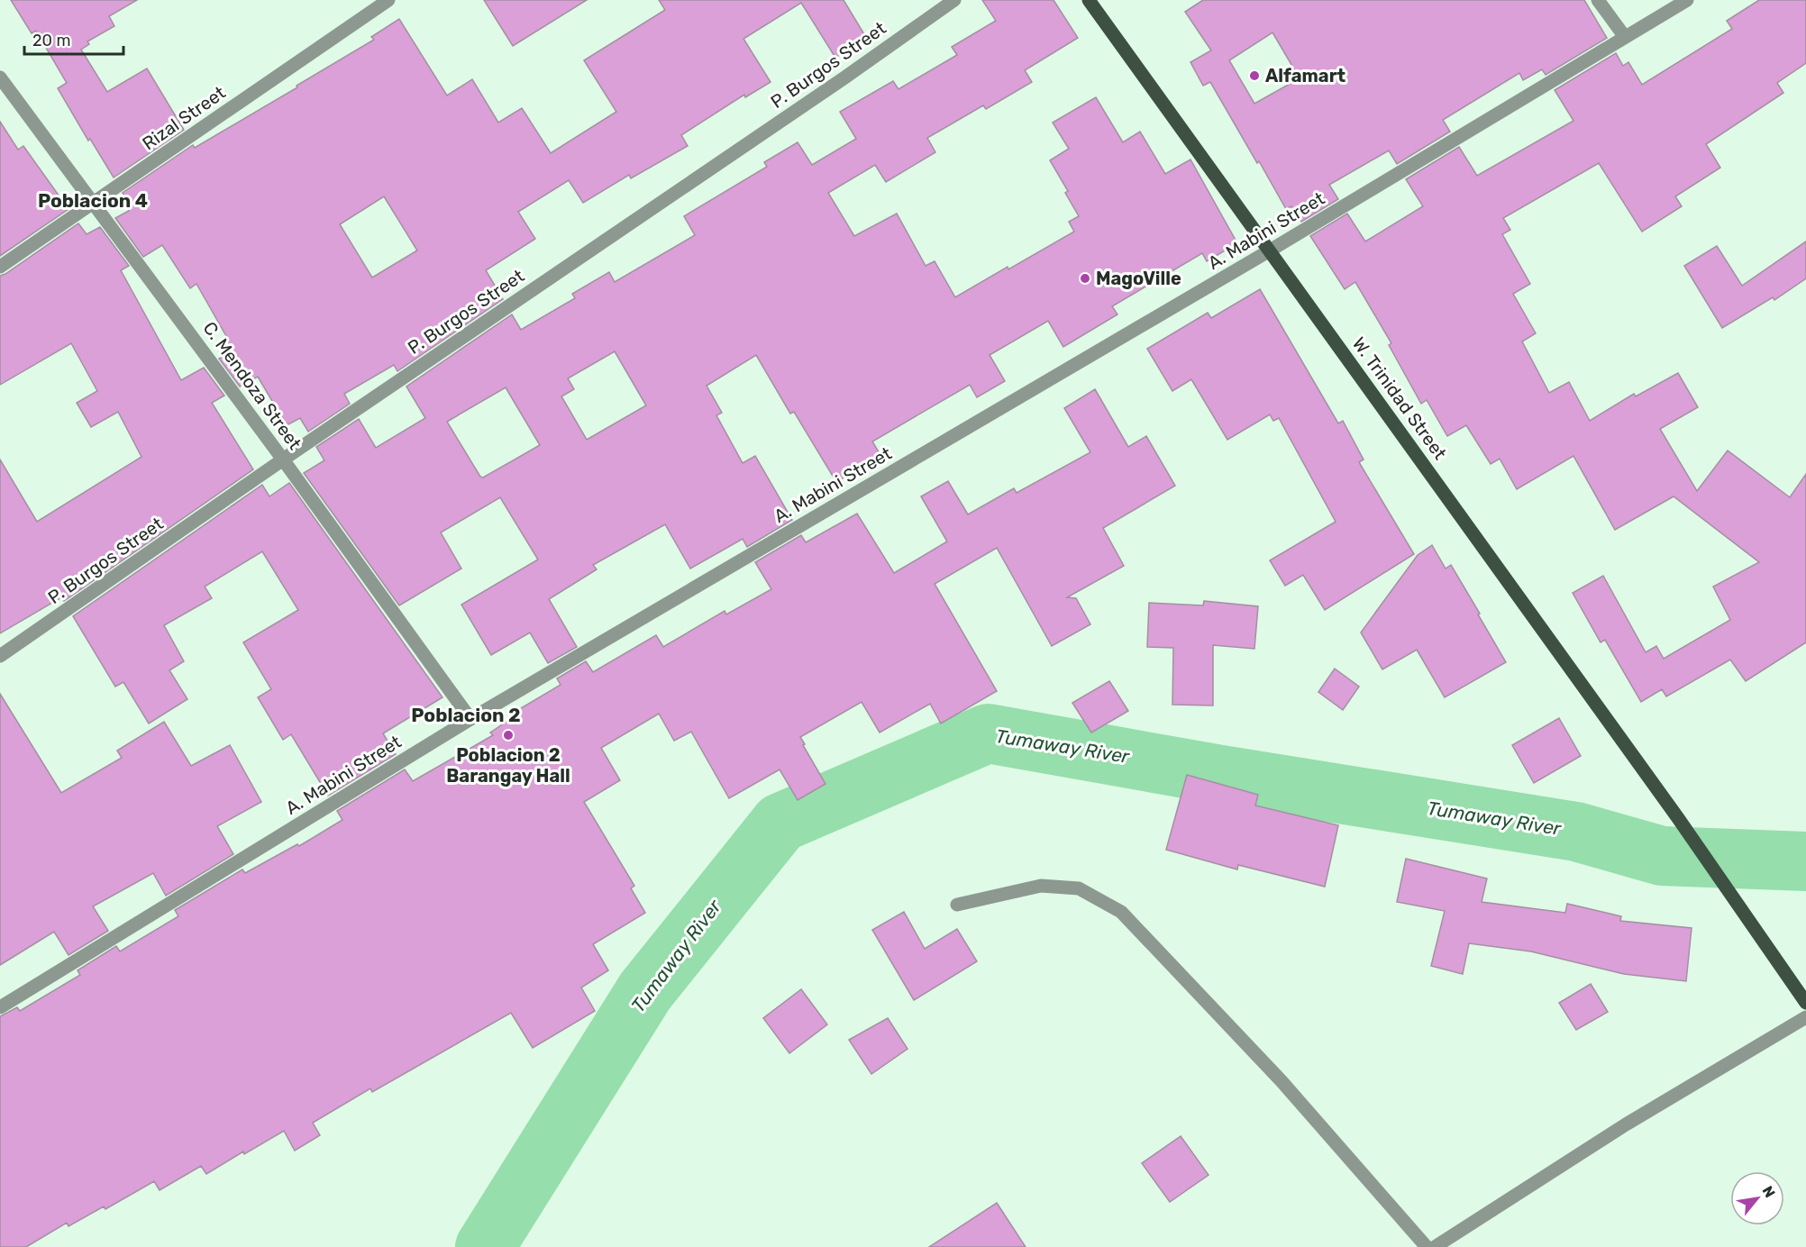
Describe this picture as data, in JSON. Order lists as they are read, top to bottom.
{
  "streets": {
    "main road": ["W. Trinidad Street"],
    "street": [
      "P. Burgos Street",
      "Rizal Street",
      "A. Mabini Street",
      "C. Mendoza Street"
    ]
  },
  "crossings": [
    ["P. Burgos Street", "C. Mendoza Street"],
    ["Rizal Street", "C. Mendoza Street"],
    ["A. Mabini Street", "C. Mendoza Street"],
    ["A. Mabini Street", "W. Trinidad Street"]
  ],
  "districts": ["Poblacion 4", "Poblacion 2"],
  "water": ["Tumaway River"],
  "places": ["Alfamart", "MagoVille", "Poblacion 2 Barangay Hall"],
  "scale_bar": "20 m",
  "north": "top right"
}
